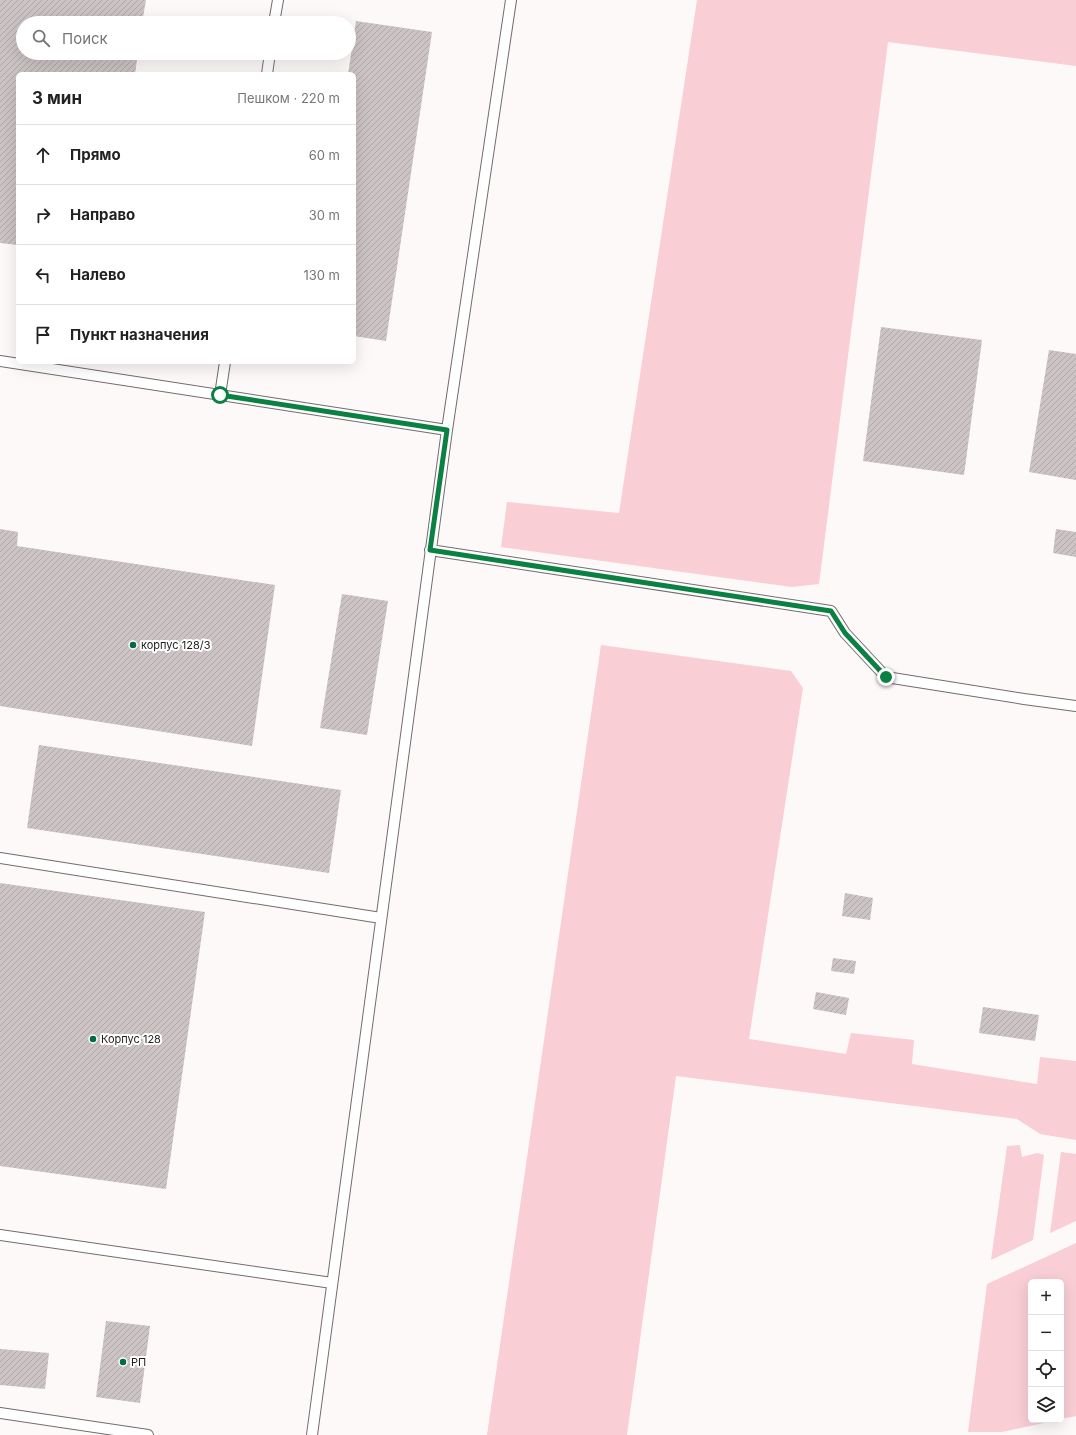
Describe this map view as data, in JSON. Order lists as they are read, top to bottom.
{
  "places": ["корпус 128/3", "Корпус 128", "РП"],
  "page": {
    "search": "Поиск",
    "heading": ["3 мин", "Пешком · 220 m"],
    "list": [
      ["Прямо", "60 m"],
      ["Направо", "30 m"],
      ["Налево", "130 m"],
      "Пункт назначения"
    ],
    "map_buttons": ["+", "−"]
  }
}
